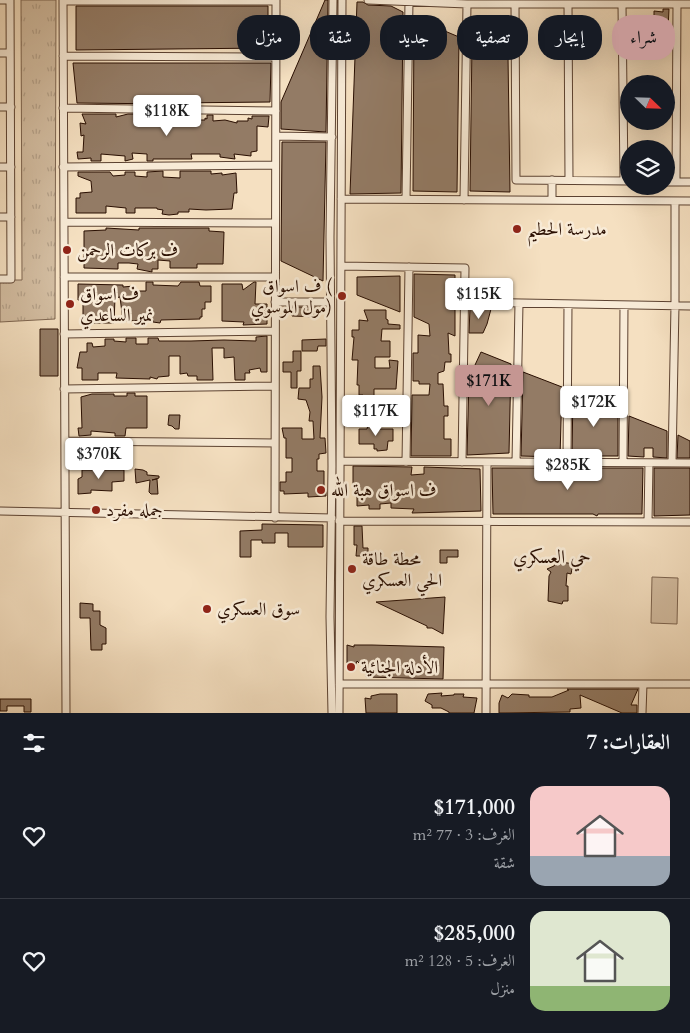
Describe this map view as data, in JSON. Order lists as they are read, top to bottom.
{
  "districts": ["حي العسكري"],
  "places": [
    "مدرسة الحطيم",
    "ف بركات الرحمن",
    "ف اسواق ( مول الموسوي)",
    "ف اسواق نمير الساعدي",
    "ف اسواق هبة الله",
    "جمله مفرد",
    "محطة طاقة الحي العسكري",
    "سوق العسكري",
    "الأدلة الجنائية"
  ],
  "north": "bottom right",
  "page": {
    "chip": [
      "شراء",
      "إيجار",
      "تصفية",
      "جديد",
      "شقة",
      "منزل"
    ],
    "price": [
      "$118K",
      "$115K",
      "$171K",
      "$172K",
      "$117K",
      "$370K",
      "$285K"
    ],
    "heading": "العقارات: 7",
    "list": [
      {
        "name": "$171,000",
        "note": "الغرف: 3 · 77 m² · شقة"
      },
      {
        "name": "$285,000",
        "note": "الغرف: 5 · 128 m² · منزل"
      }
    ]
  }
}
